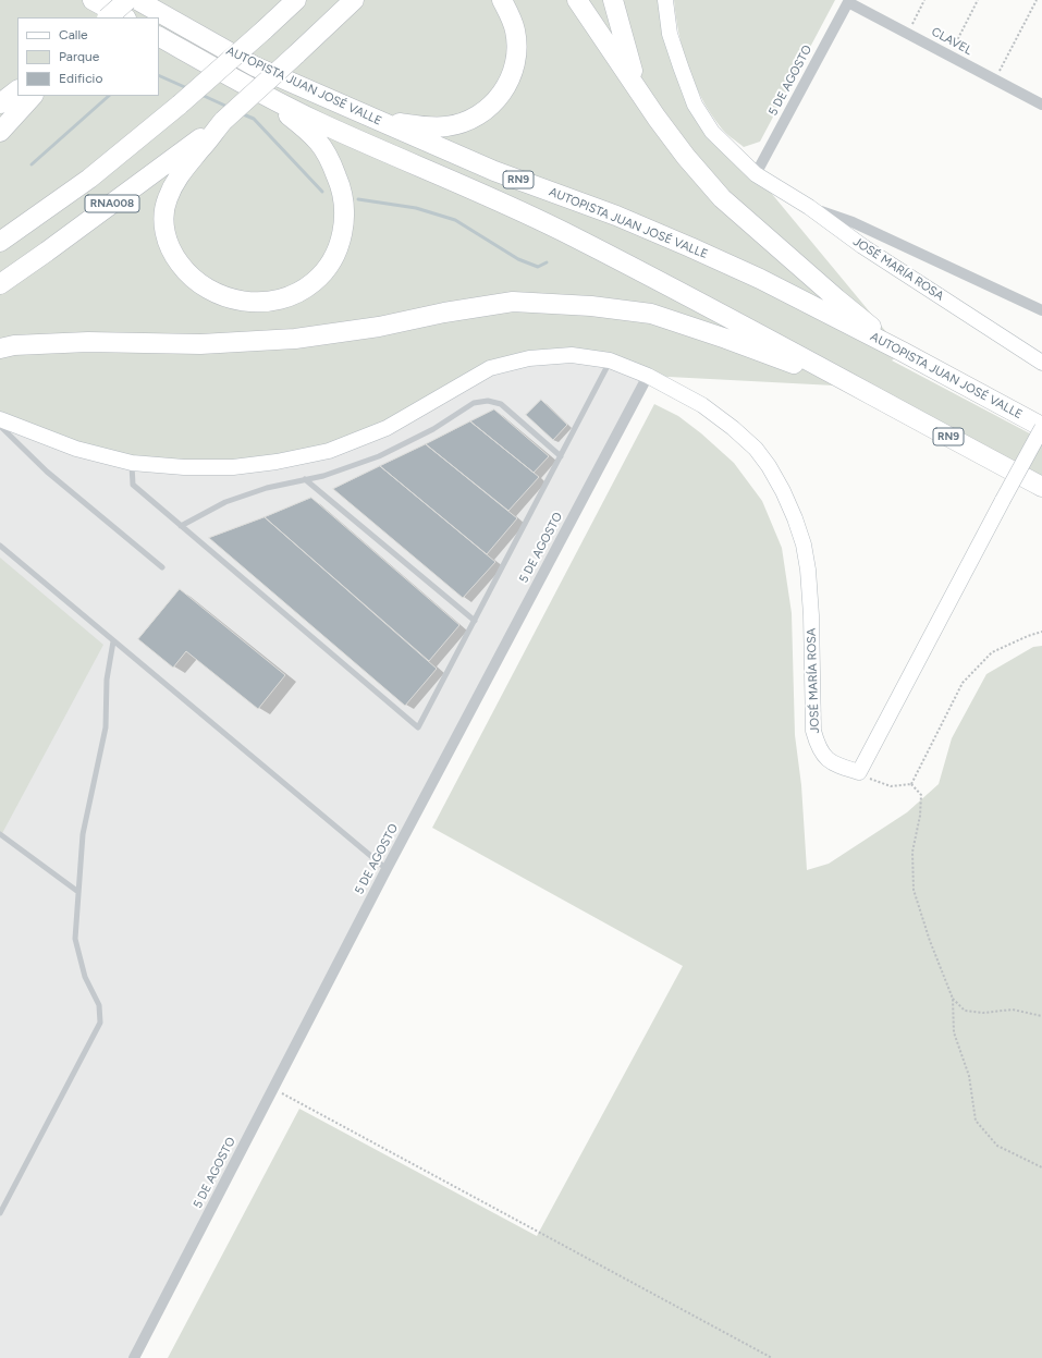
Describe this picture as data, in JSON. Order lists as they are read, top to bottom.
{
  "streets": {
    "highway": ["AUTOPISTA JUAN JOSÉ VALLE", "RN9", "RNA008"],
    "main road": ["JOSÉ MARÍA ROSA"],
    "street": ["CLAVEL", "5 DE AGOSTO"]
  },
  "crossings": [
    ["CLAVEL", "5 DE AGOSTO"],
    ["5 DE AGOSTO", "JOSÉ MARÍA ROSA"]
  ],
  "legend": ["Calle", "Parque", "Edificio"]
}
